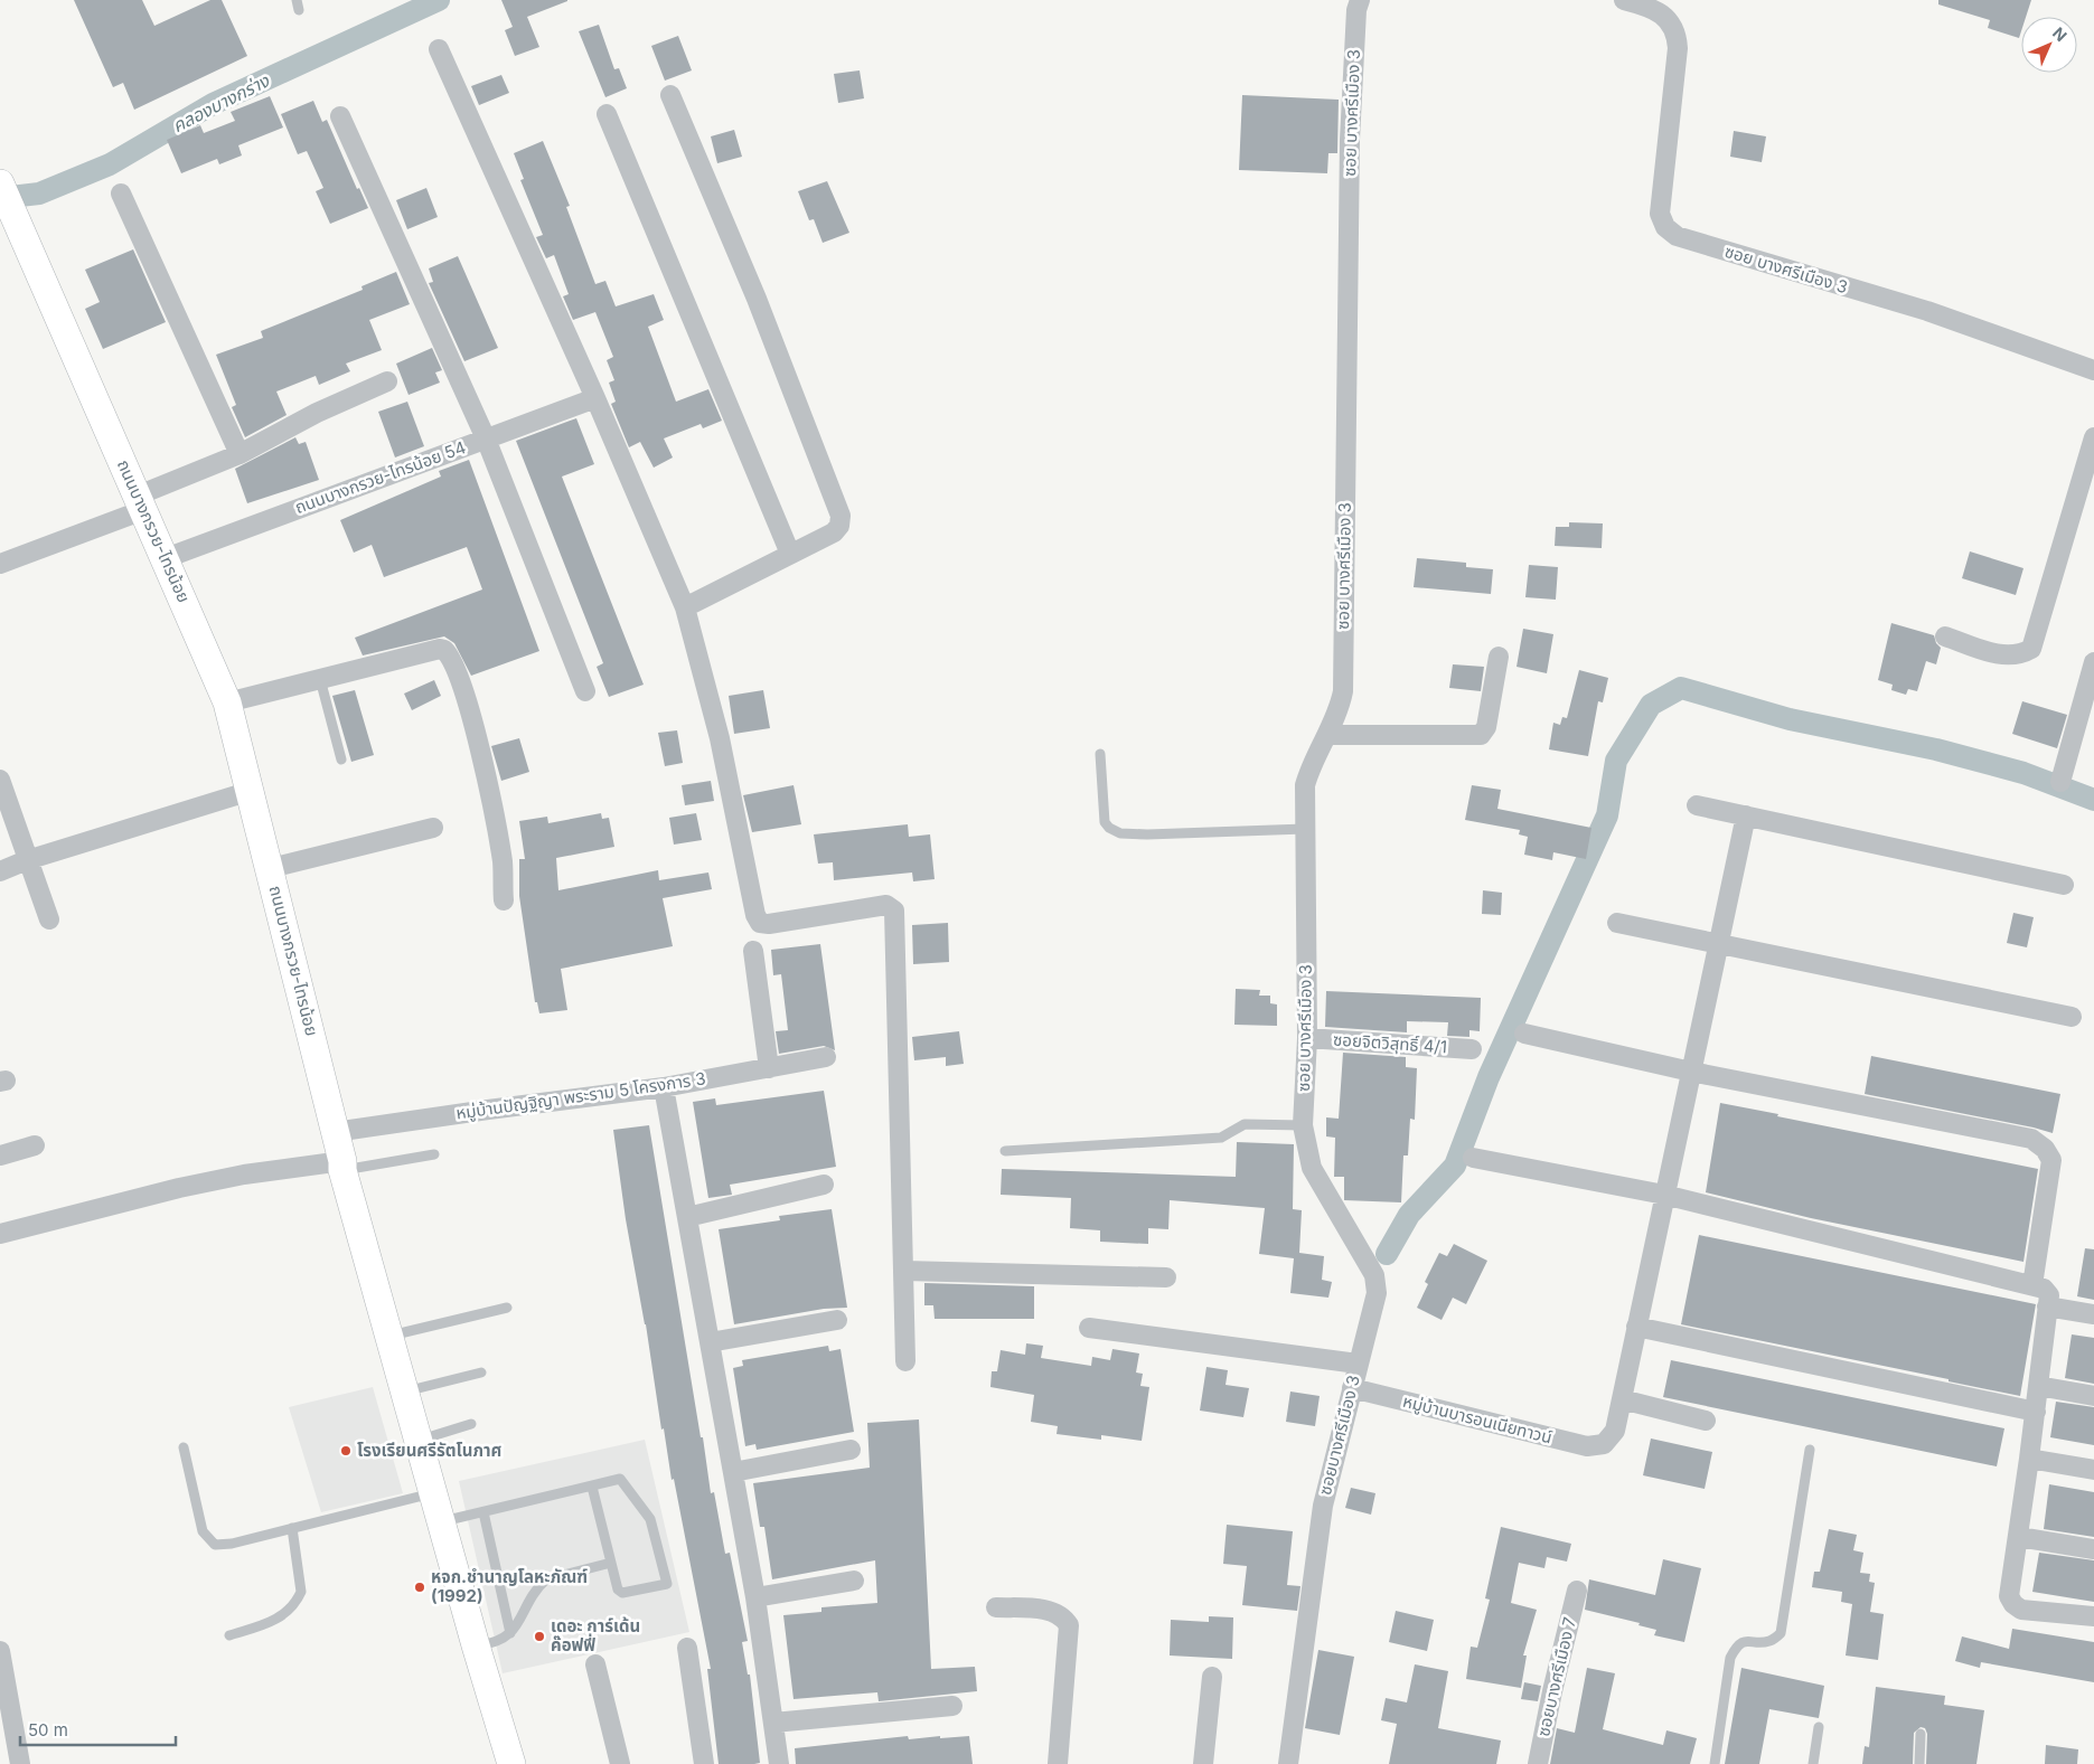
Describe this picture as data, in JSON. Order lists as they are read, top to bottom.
{
  "streets": {
    "main road": ["ถนนบางกรวย-ไทรน้อย"],
    "street": [
      "ซอย บางศรีเมือง 3",
      "ถนนบางกรวย-ไทรน้อย 54",
      "ซอยจิตวิสุทธิ์ 4/1",
      "หมู่บ้านปัญฐิญา พระราม 5 โครงการ 3",
      "หมู่บ้านบารอนเนียทาวน์",
      "ซอยบางศรีเมือง 3",
      "ซอยบางศรีเมือง 7"
    ]
  },
  "crossings": [
    ["ซอย บางศรีเมือง 3", "ซอยจิตวิสุทธิ์ 4/1"],
    ["ซอย บางศรีเมือง 3", "ซอยบางศรีเมือง 3"],
    ["ถนนบางกรวย-ไทรน้อย 54", "ถนนบางกรวย-ไทรน้อย"],
    ["ถนนบางกรวย-ไทรน้อย", "หมู่บ้านปัญฐิญา พระราม 5 โครงการ 3"],
    ["หมู่บ้านบารอนเนียทาวน์", "ซอยบางศรีเมือง 3"]
  ],
  "water": ["คลองบางกร่าง"],
  "places": ["โรงเรียนศรีรัตโนภาศ", "หจก.ชำนาญโลหะภัณฑ์ (1992)", "เดอะ การ์เด้น ค๊อฟฟี่"],
  "scale_bar": "50 m",
  "north": "top right"
}
